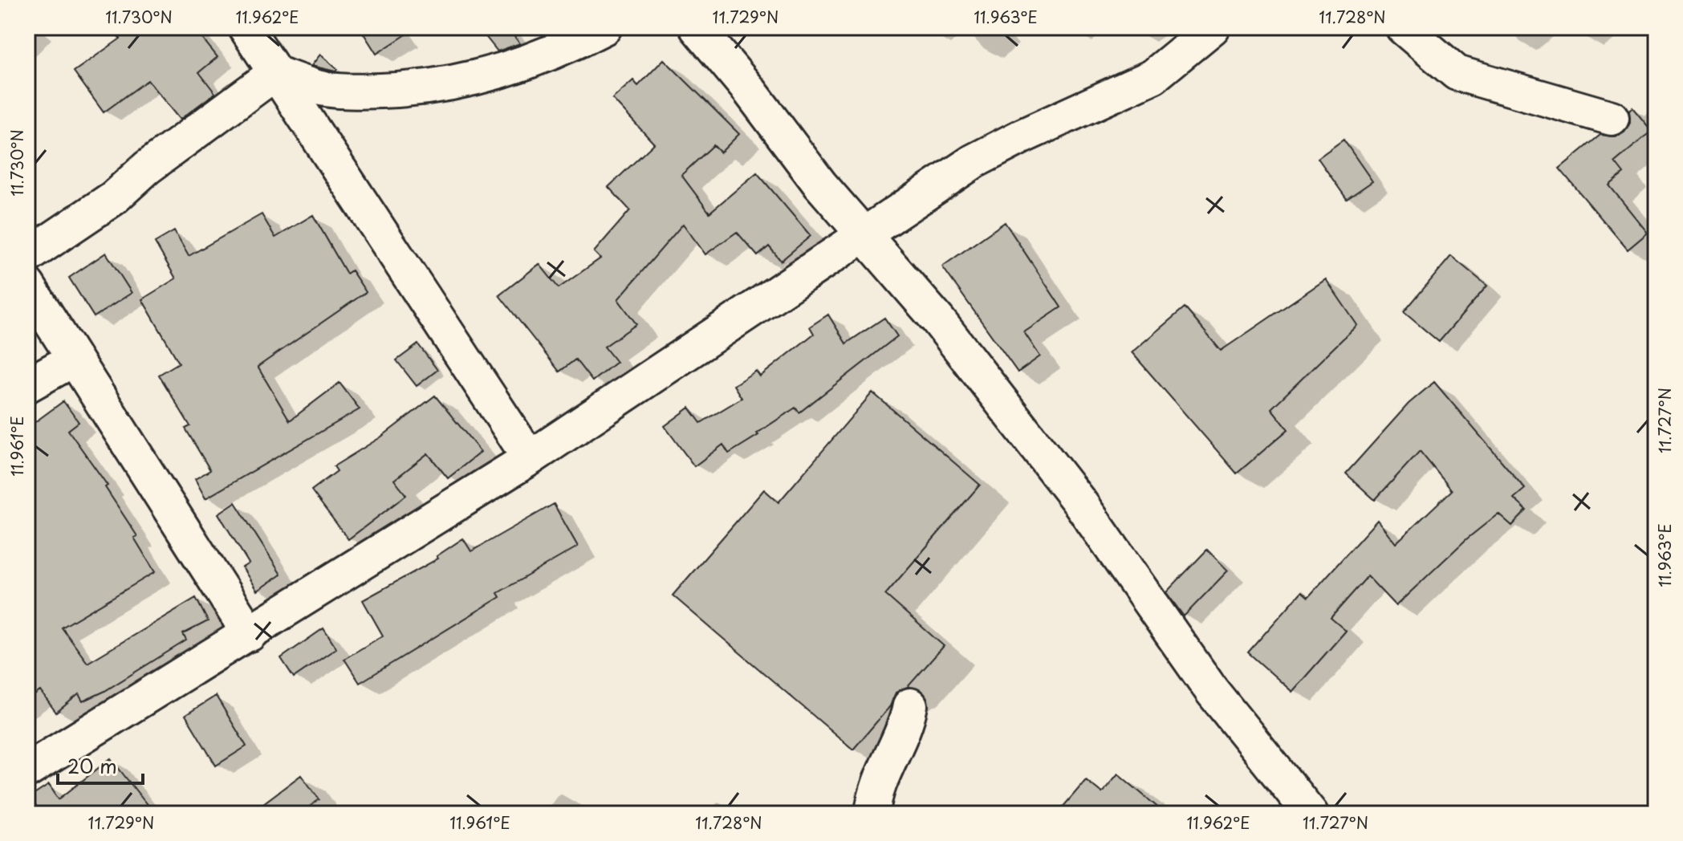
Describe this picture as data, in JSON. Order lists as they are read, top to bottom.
{
  "scale_bar": "20 m",
  "coordinates": [
    "11.730°N",
    "11.962°E",
    "11.729°N",
    "11.963°E",
    "11.728°N",
    "11.727°N",
    "11.961°E"
  ]
}
